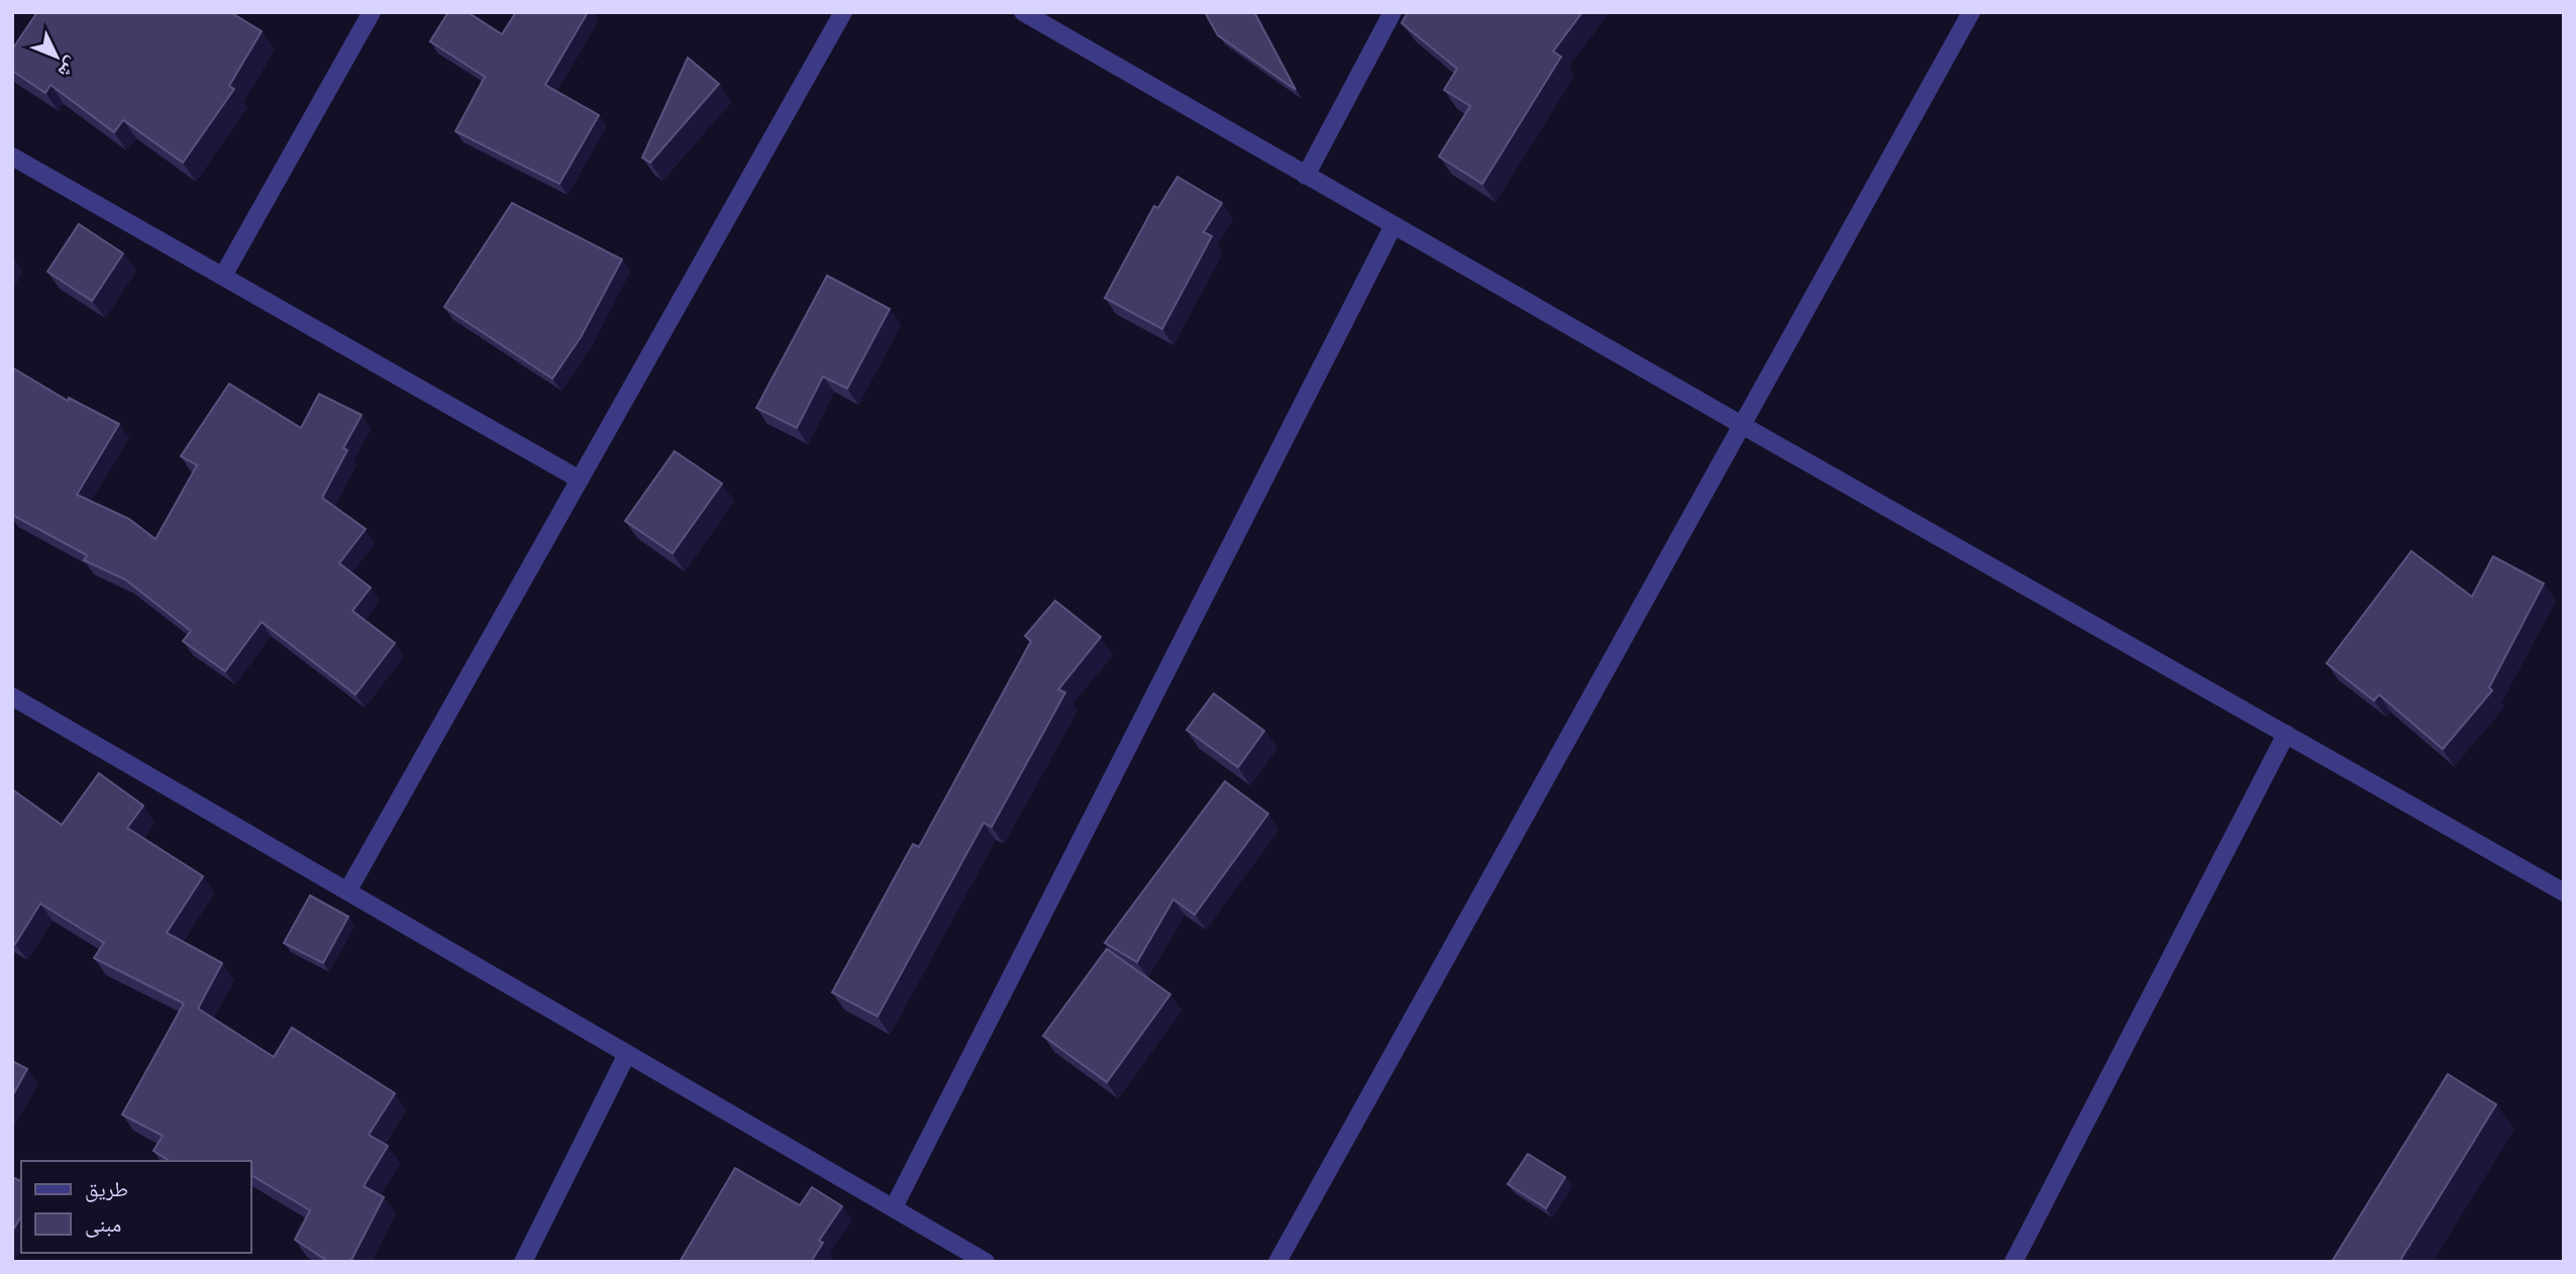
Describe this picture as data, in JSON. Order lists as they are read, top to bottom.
{
  "legend": ["طريق", "مبنى"],
  "north": "bottom right"
}
